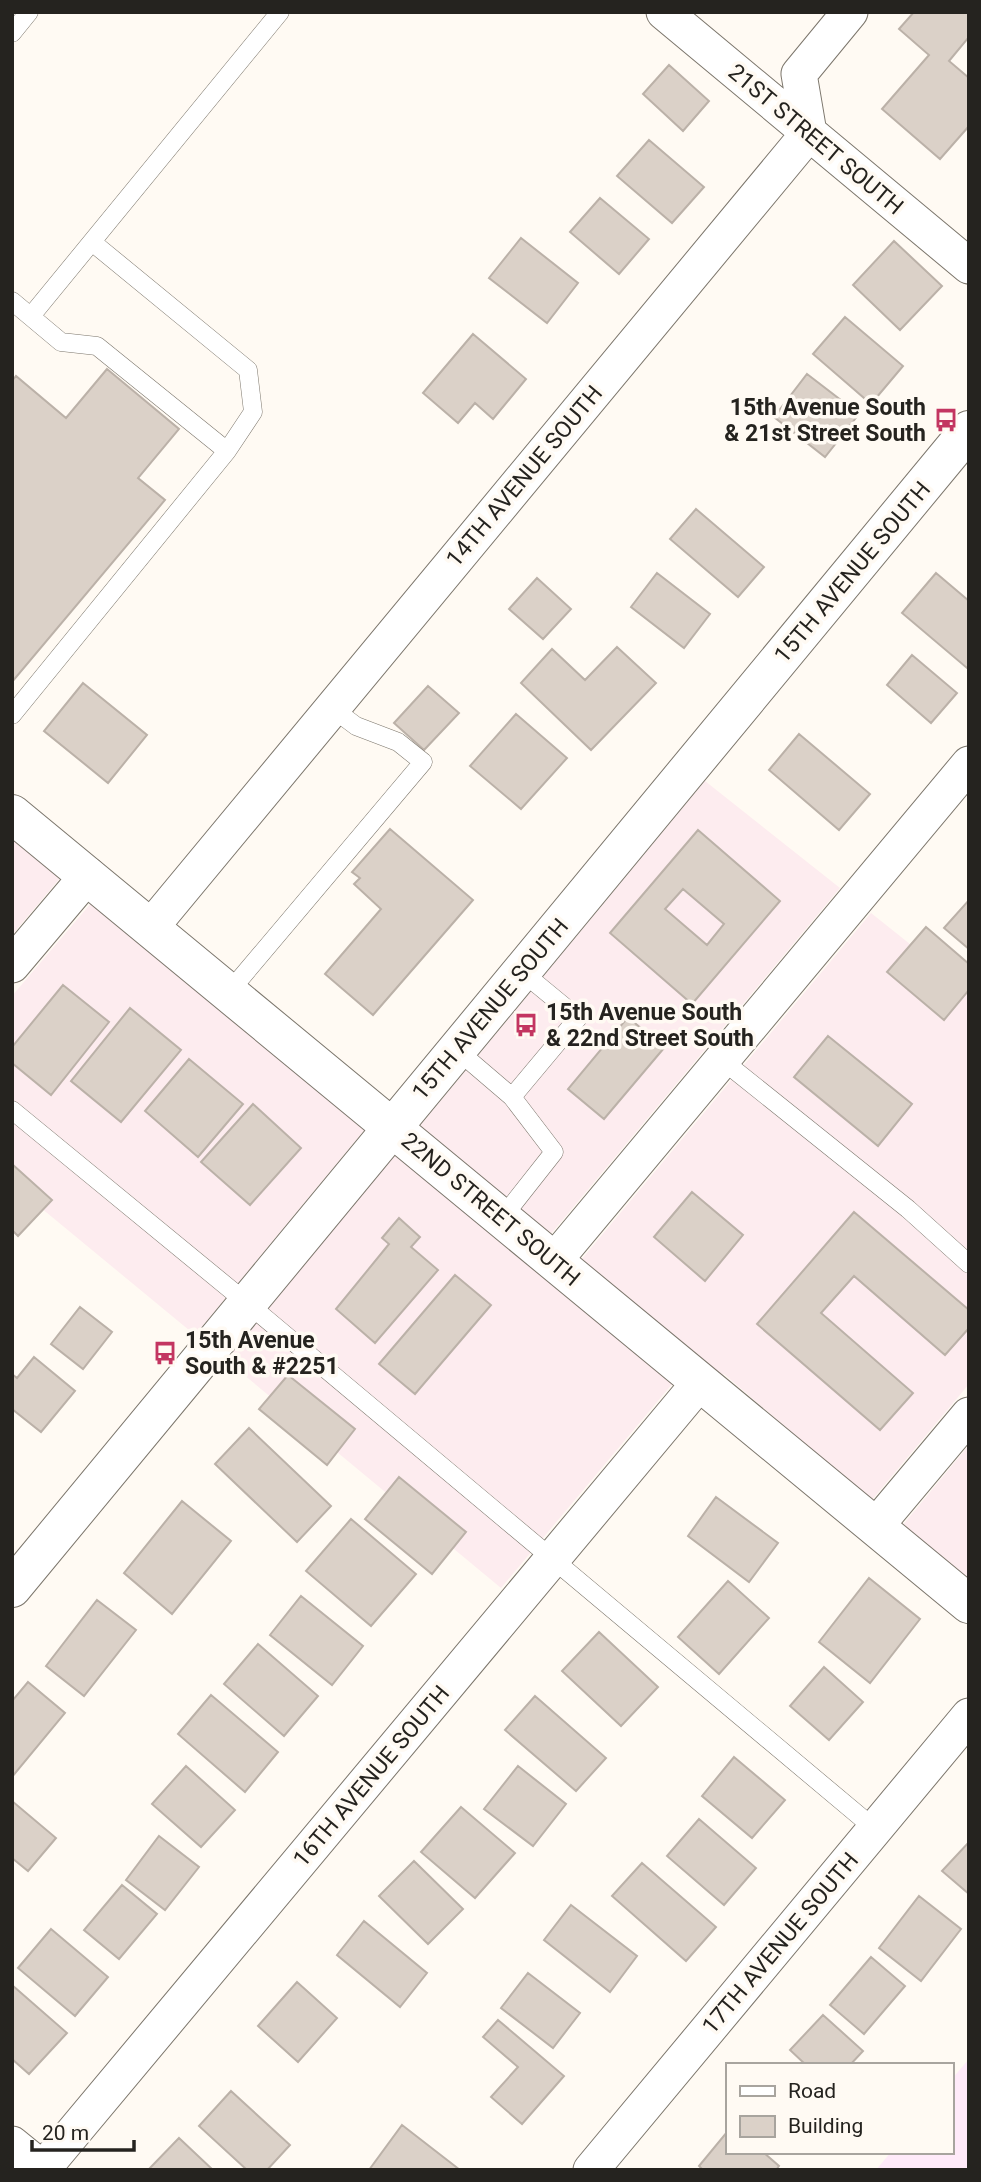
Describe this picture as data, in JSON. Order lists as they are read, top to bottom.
{
  "streets": {
    "street": [
      "21ST STREET SOUTH",
      "14TH AVENUE SOUTH",
      "15TH AVENUE SOUTH",
      "22ND STREET SOUTH",
      "16TH AVENUE SOUTH",
      "17TH AVENUE SOUTH"
    ]
  },
  "crossings": [
    ["21ST STREET SOUTH", "14TH AVENUE SOUTH"],
    ["14TH AVENUE SOUTH", "22ND STREET SOUTH"],
    ["15TH AVENUE SOUTH", "22ND STREET SOUTH"],
    ["22ND STREET SOUTH", "16TH AVENUE SOUTH"]
  ],
  "places": {
    "bus stop": ["15th Avenue South & 21st Street South", "15th Avenue South & 22nd Street South", "15th Avenue South & #2251"]
  },
  "legend": ["Road", "Building"],
  "scale_bar": "20 m"
}
